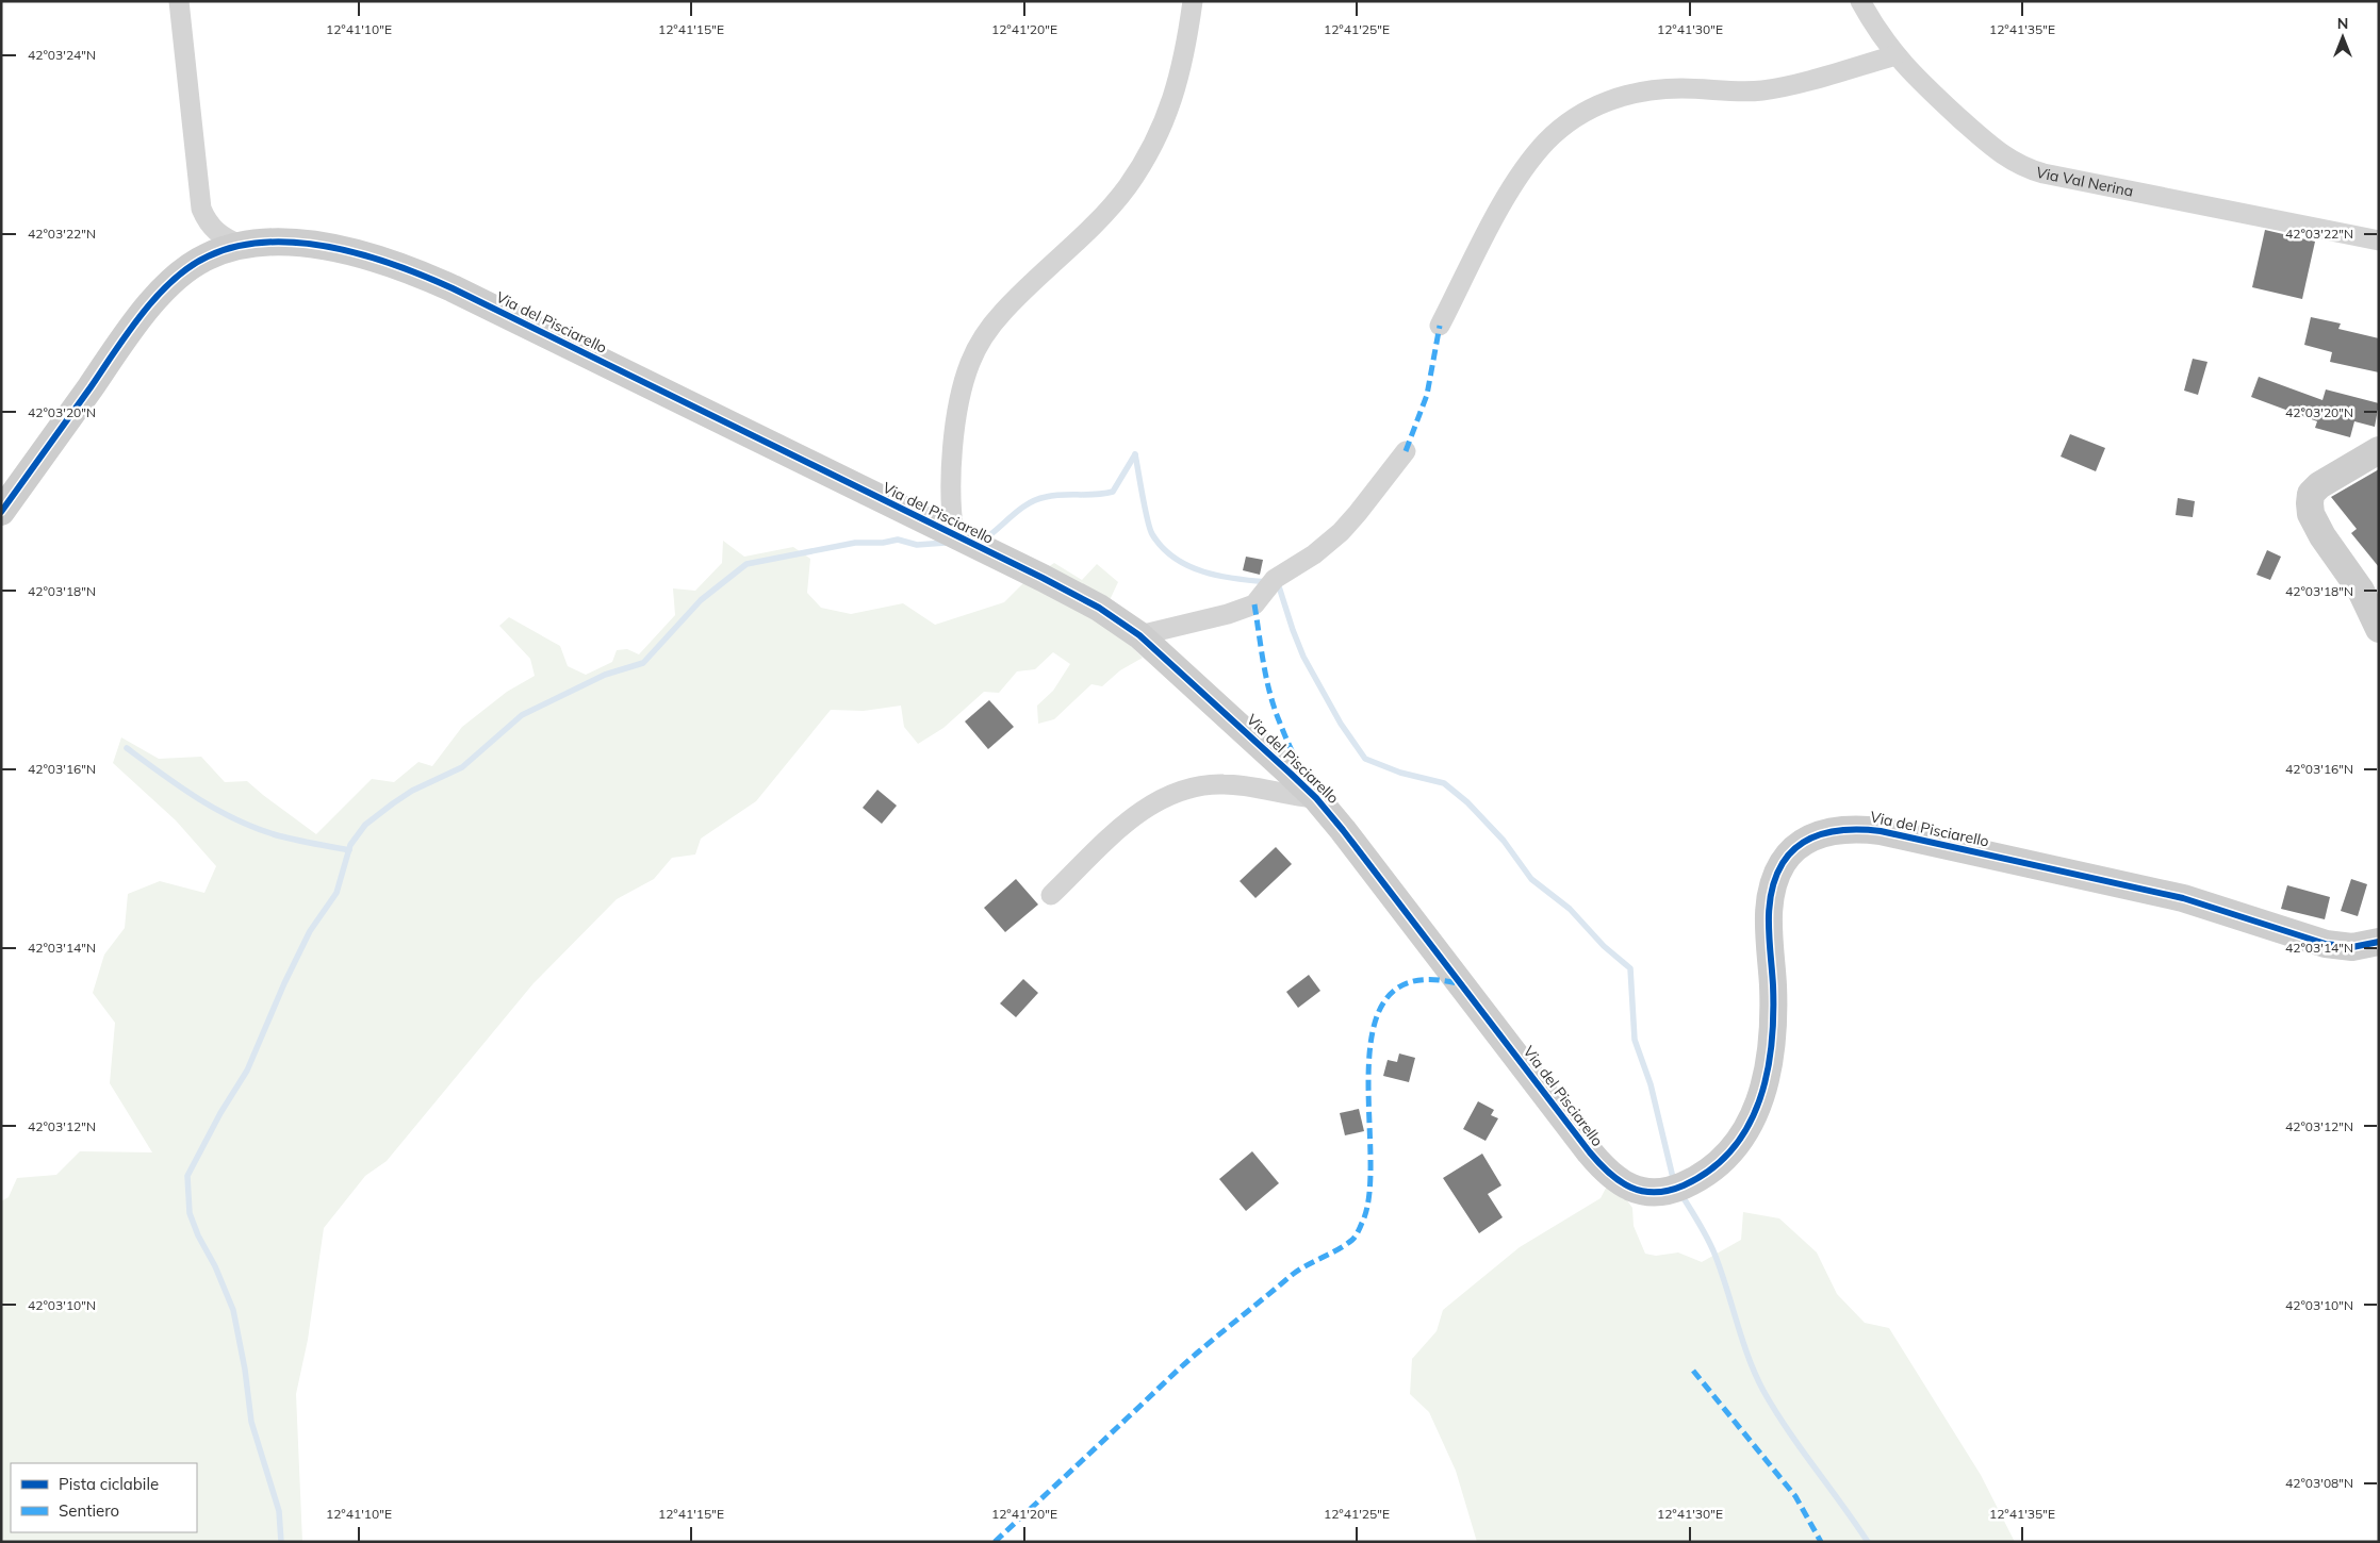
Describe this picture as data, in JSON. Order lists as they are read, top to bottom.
{
  "streets": {
    "street": ["Via Val Nerina", "Via del Pisciarello"]
  },
  "legend": ["Pista ciclabile", "Sentiero"],
  "north": "top",
  "coordinates": [
    "12°41'10\"E",
    "12°41'15\"E",
    "12°41'20\"E",
    "12°41'25\"E",
    "12°41'30\"E",
    "12°41'35\"E",
    "42°03'24\"N",
    "42°03'22\"N",
    "42°03'20\"N",
    "42°03'18\"N",
    "42°03'16\"N",
    "42°03'14\"N",
    "42°03'12\"N",
    "42°03'10\"N",
    "42°03'08\"N"
  ]
}
